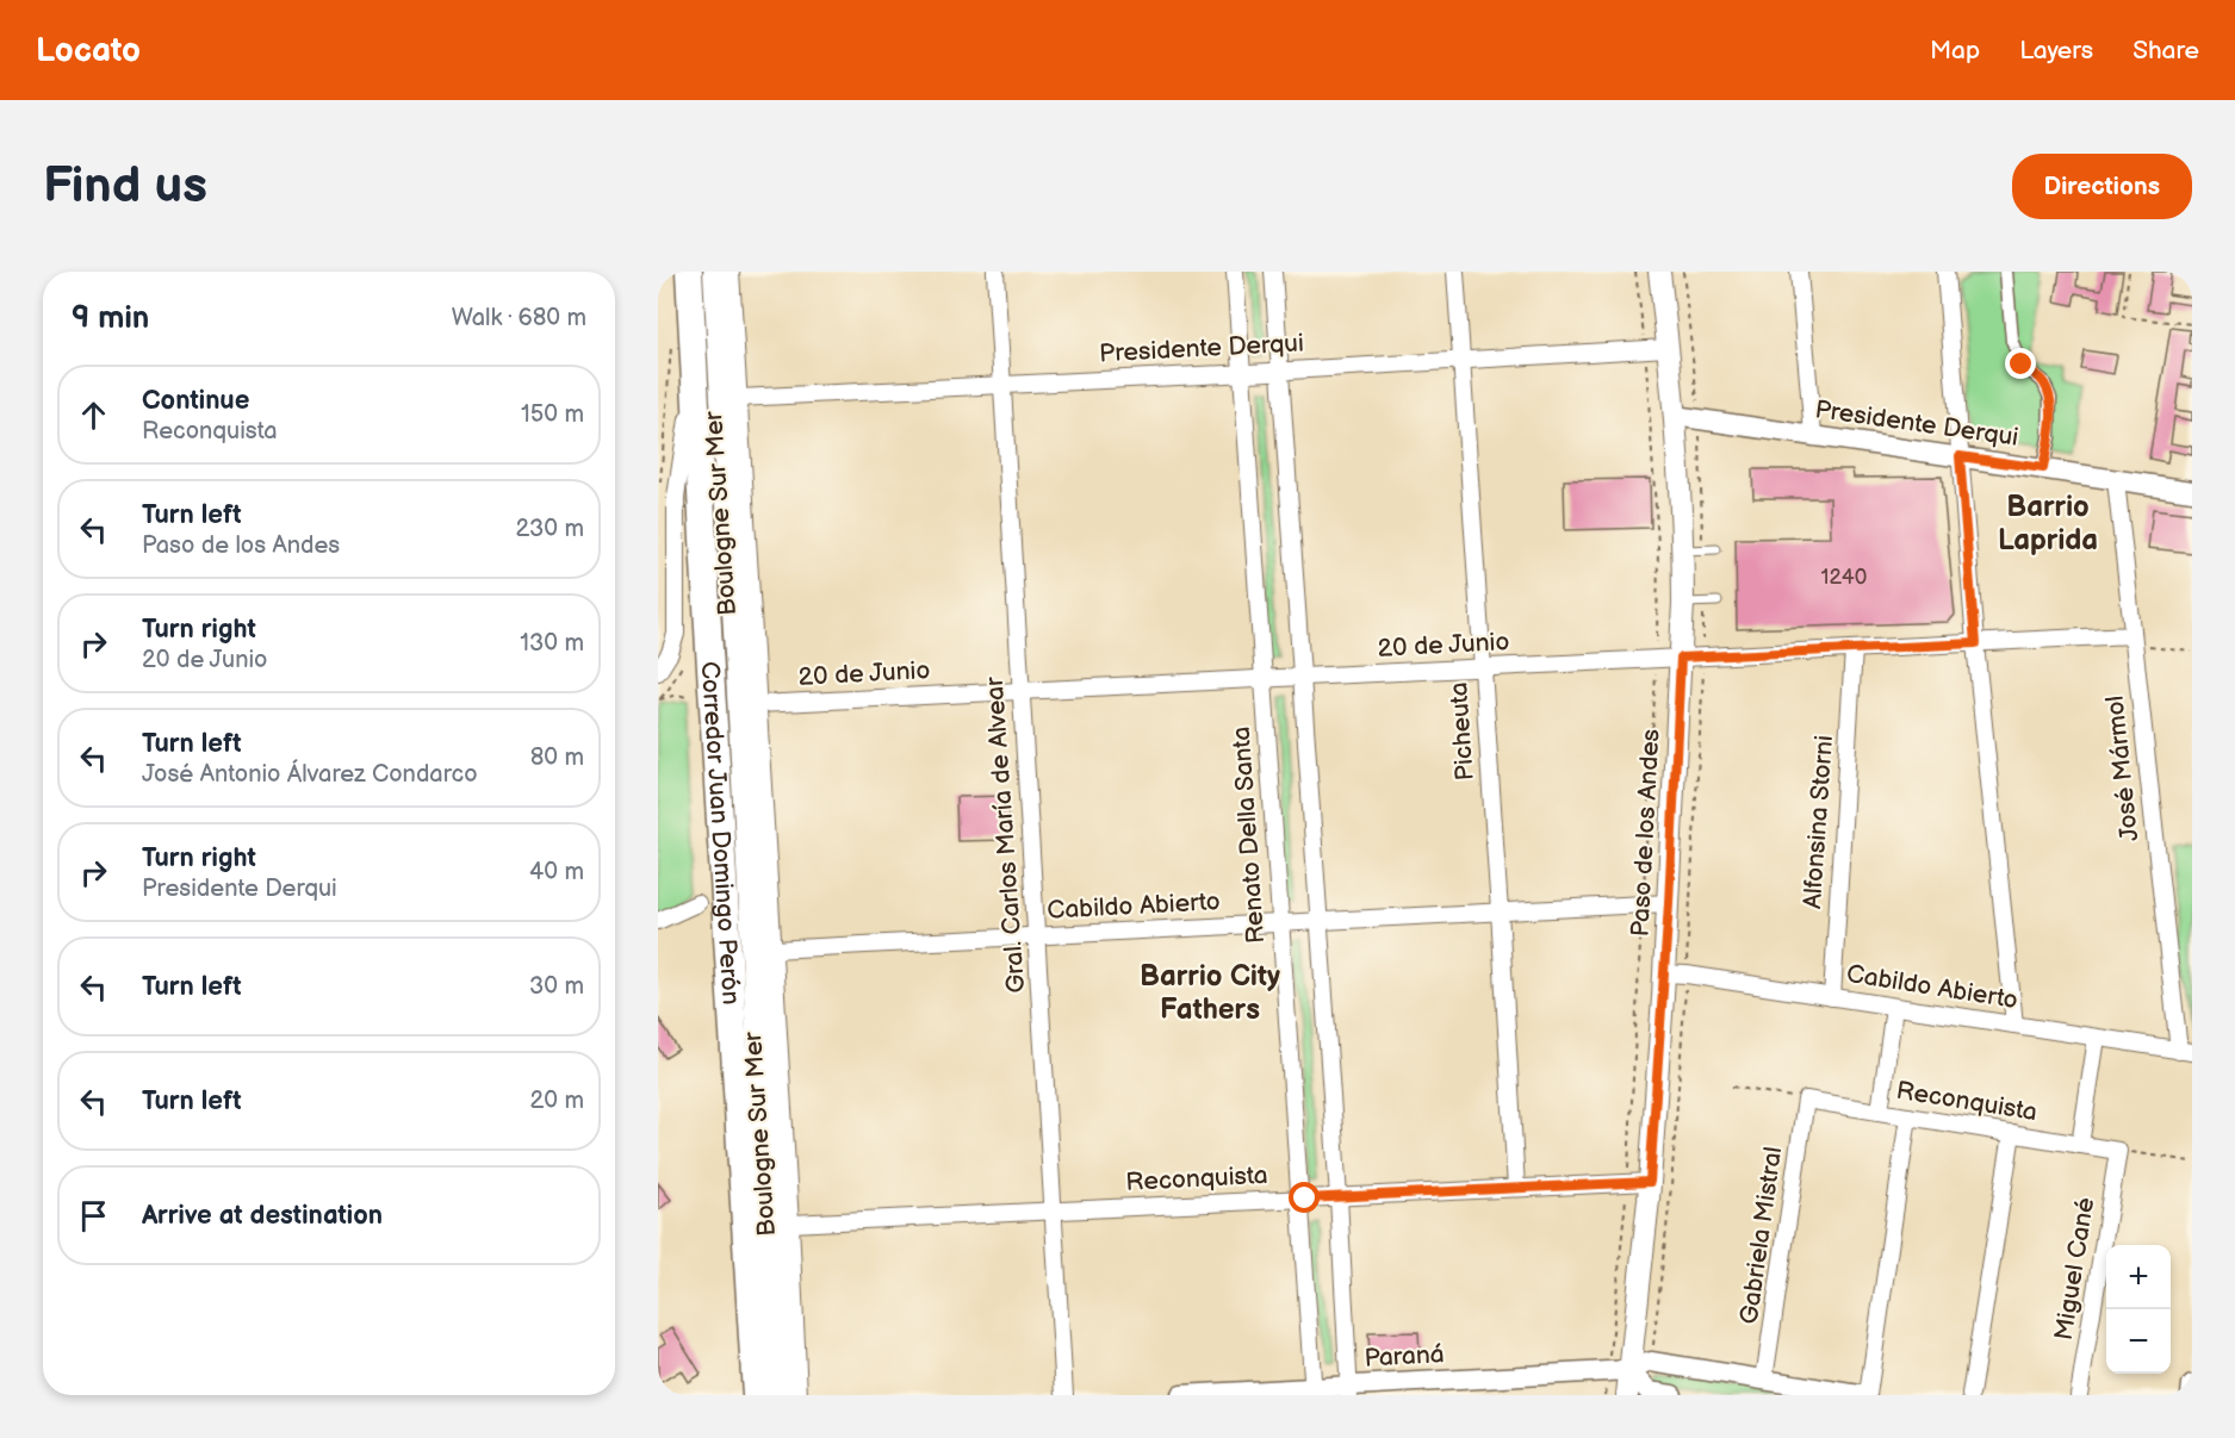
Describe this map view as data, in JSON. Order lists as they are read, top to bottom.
{
  "streets": {
    "highway": ["Corredor Juan Domingo Perón"],
    "main road": ["Paso de los Andes"],
    "street": [
      "Presidente Derqui",
      "Boulogne Sur Mer",
      "20 de Junio",
      "Picheuta",
      "José Mármol",
      "Alfonsina Storni",
      "Gral. Carlos María de Alvear",
      "Renato Della Santa",
      "Cabildo Abierto",
      "Reconquista",
      "Gabriela Mistral",
      "Miguel Cané",
      "Paraná"
    ]
  },
  "crossings": [
    ["Presidente Derqui", "Boulogne Sur Mer"],
    ["Presidente Derqui", "Picheuta"],
    ["Presidente Derqui", "José Mármol"],
    ["Presidente Derqui", "Paso de los Andes"],
    ["Presidente Derqui", "Gral. Carlos María de Alvear"],
    ["Presidente Derqui", "Renato Della Santa"],
    ["Boulogne Sur Mer", "20 de Junio"],
    ["Boulogne Sur Mer", "Cabildo Abierto"],
    ["Boulogne Sur Mer", "Reconquista"],
    ["20 de Junio", "Picheuta"],
    ["20 de Junio", "José Mármol"],
    ["20 de Junio", "Alfonsina Storni"],
    ["20 de Junio", "Paso de los Andes"],
    ["20 de Junio", "Gral. Carlos María de Alvear"],
    ["20 de Junio", "Renato Della Santa"],
    ["Picheuta", "Cabildo Abierto"],
    ["Picheuta", "Reconquista"],
    ["José Mármol", "Cabildo Abierto"],
    ["Alfonsina Storni", "Cabildo Abierto"],
    ["Paso de los Andes", "Cabildo Abierto"],
    ["Paso de los Andes", "Reconquista"],
    ["Paso de los Andes", "Paraná"],
    ["Gral. Carlos María de Alvear", "Cabildo Abierto"],
    ["Gral. Carlos María de Alvear", "Reconquista"],
    ["Renato Della Santa", "Cabildo Abierto"],
    ["Renato Della Santa", "Reconquista"],
    ["Renato Della Santa", "Paraná"],
    ["Reconquista", "Gabriela Mistral"],
    ["Reconquista", "Miguel Cané"],
    ["Gabriela Mistral", "Paraná"]
  ],
  "districts": ["Barrio Laprida", "Barrio City Fathers"],
  "house_numbers": ["1240"],
  "page": {
    "header": "Locato",
    "nav": ["Map", "Layers", "Share"],
    "buttons": "Directions",
    "title": "Find us",
    "heading": ["9 min", "Walk · 680 m"],
    "list": [
      ["Continue", "Reconquista", "150 m"],
      ["Turn left", "Paso de los Andes", "230 m"],
      ["Turn right", "20 de Junio", "130 m"],
      ["Turn left", "José Antonio Álvarez Condarco", "80 m"],
      ["Turn right", "Presidente Derqui", "40 m"],
      ["Turn left", "30 m"],
      ["Turn left", "20 m"],
      "Arrive at destination"
    ],
    "map_buttons": ["+", "−"]
  }
}
